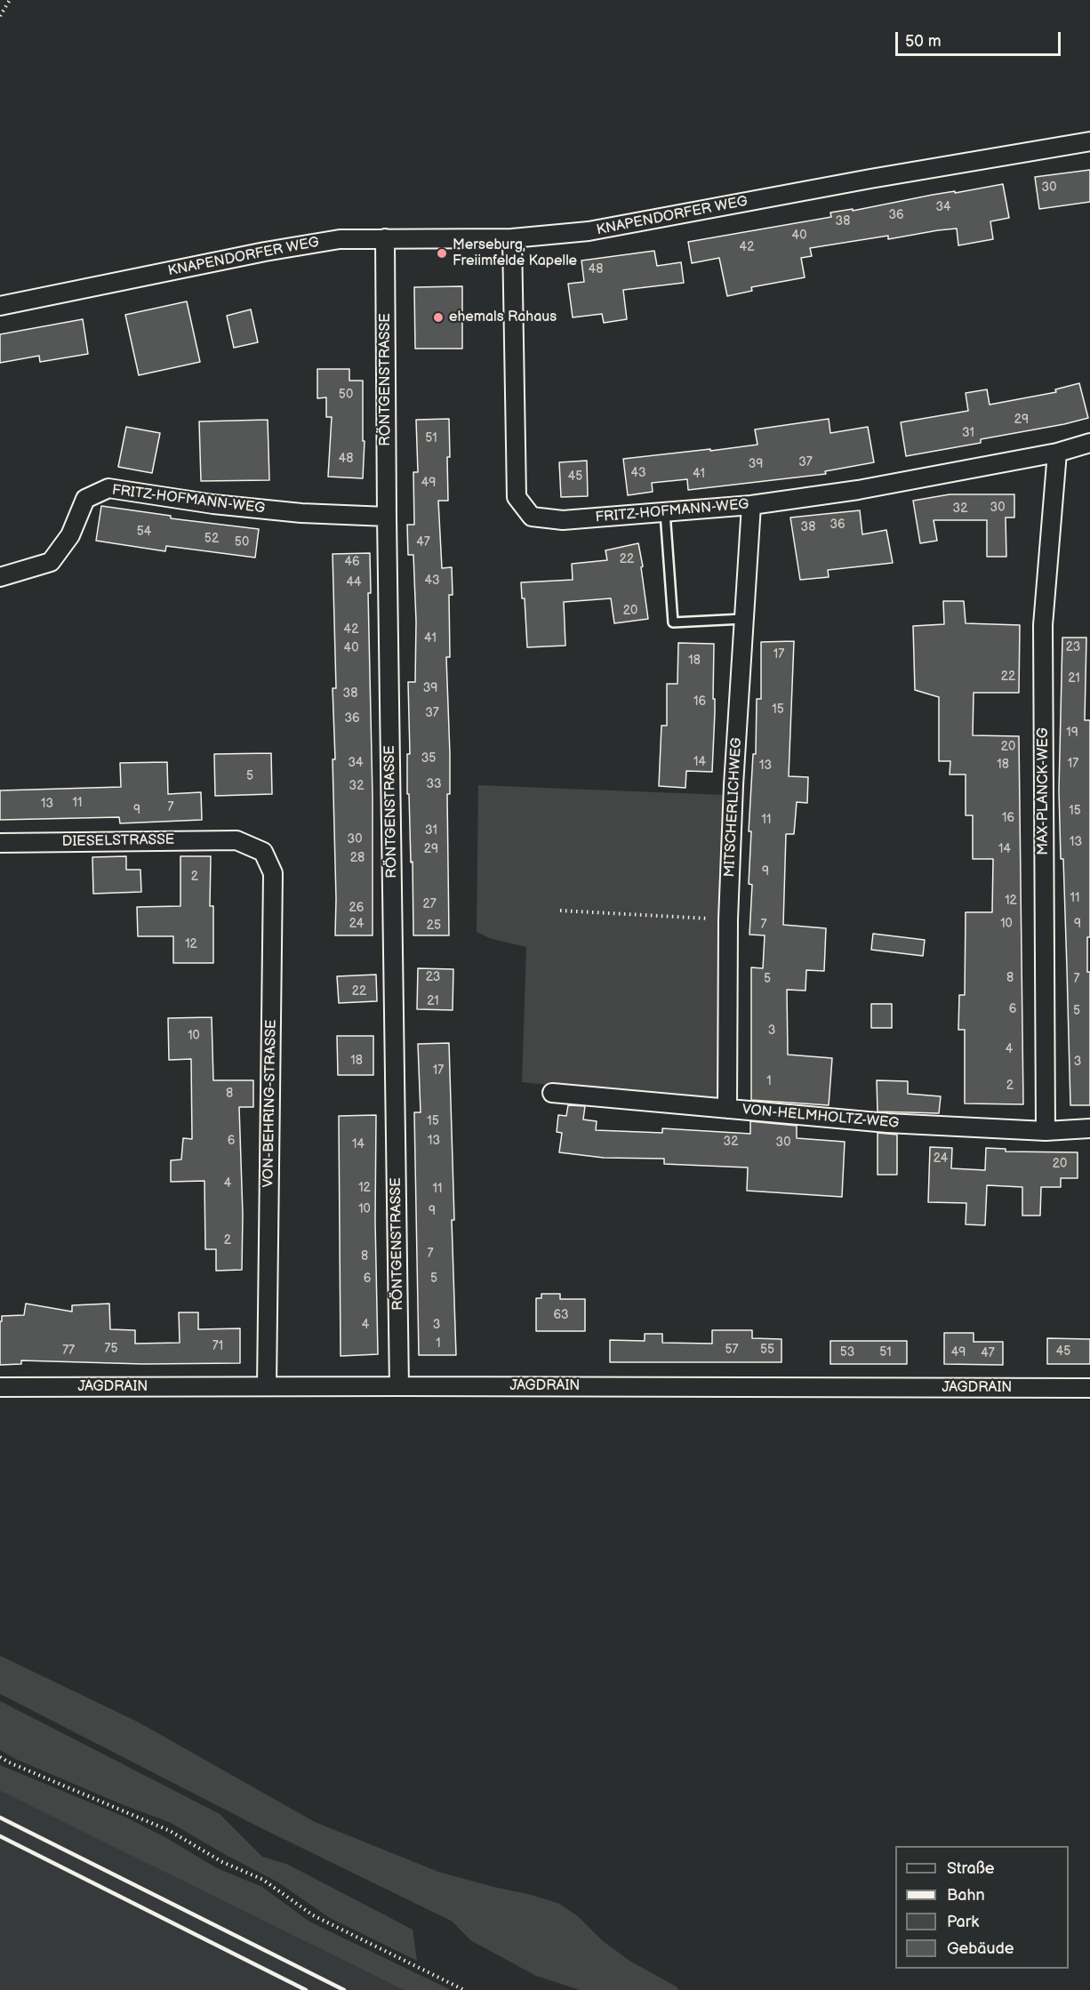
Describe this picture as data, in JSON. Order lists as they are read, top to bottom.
{
  "streets": {
    "street": [
      "KNAPENDORFER WEG",
      "RÖNTGENSTRASSE",
      "FRITZ-HOFMANN-WEG",
      "MAX-PLANCK-WEG",
      "MITSCHERLICHWEG",
      "DIESELSTRASSE",
      "VON-BEHRING-STRASSE",
      "VON-HELMHOLTZ-WEG",
      "JAGDRAIN"
    ]
  },
  "crossings": [
    ["KNAPENDORFER WEG", "RÖNTGENSTRASSE"],
    ["KNAPENDORFER WEG", "FRITZ-HOFMANN-WEG"],
    ["RÖNTGENSTRASSE", "FRITZ-HOFMANN-WEG"],
    ["RÖNTGENSTRASSE", "JAGDRAIN"],
    ["FRITZ-HOFMANN-WEG", "MAX-PLANCK-WEG"],
    ["FRITZ-HOFMANN-WEG", "MITSCHERLICHWEG"],
    ["MAX-PLANCK-WEG", "VON-HELMHOLTZ-WEG"],
    ["MITSCHERLICHWEG", "VON-HELMHOLTZ-WEG"],
    ["DIESELSTRASSE", "VON-BEHRING-STRASSE"],
    ["VON-BEHRING-STRASSE", "JAGDRAIN"]
  ],
  "places": ["Merseburg, Freiimfelde Kapelle", "ehemals Rahaus"],
  "house_numbers": [
    "30",
    "34",
    "36",
    "38",
    "40",
    "42",
    "48",
    "50",
    "29",
    "31",
    "51",
    "48",
    "37",
    "39",
    "43",
    "41",
    "45",
    "49",
    "30",
    "32",
    "36",
    "38",
    "54",
    "52",
    "50",
    "47",
    "22",
    "46",
    "43",
    "44",
    "20",
    "42",
    "41",
    "23",
    "40",
    "17",
    "18",
    "22",
    "21",
    "39",
    "38",
    "16",
    "15",
    "37",
    "36",
    "19",
    "20",
    "35",
    "14",
    "34",
    "17",
    "18",
    "13",
    "5",
    "33",
    "32",
    "11",
    "13",
    "7",
    "9",
    "15",
    "16",
    "11",
    "31",
    "30",
    "13",
    "29",
    "14",
    "28",
    "9",
    "2",
    "11",
    "12",
    "27",
    "26",
    "24",
    "10",
    "9",
    "7",
    "25",
    "12",
    "23",
    "8",
    "5",
    "7",
    "22",
    "21",
    "6",
    "5",
    "3",
    "10",
    "4",
    "18",
    "3",
    "17",
    "1",
    "2",
    "8",
    "15",
    "6",
    "13",
    "32",
    "30",
    "14",
    "24",
    "20",
    "4",
    "12",
    "11",
    "10",
    "9",
    "2",
    "7",
    "8",
    "6",
    "5",
    "63",
    "4",
    "3",
    "1",
    "71",
    "75",
    "57",
    "55",
    "77",
    "45",
    "53",
    "51",
    "49",
    "47"
  ],
  "legend": [
    "Straße",
    "Bahn",
    "Park",
    "Gebäude"
  ],
  "scale_bar": "50 m"
}
